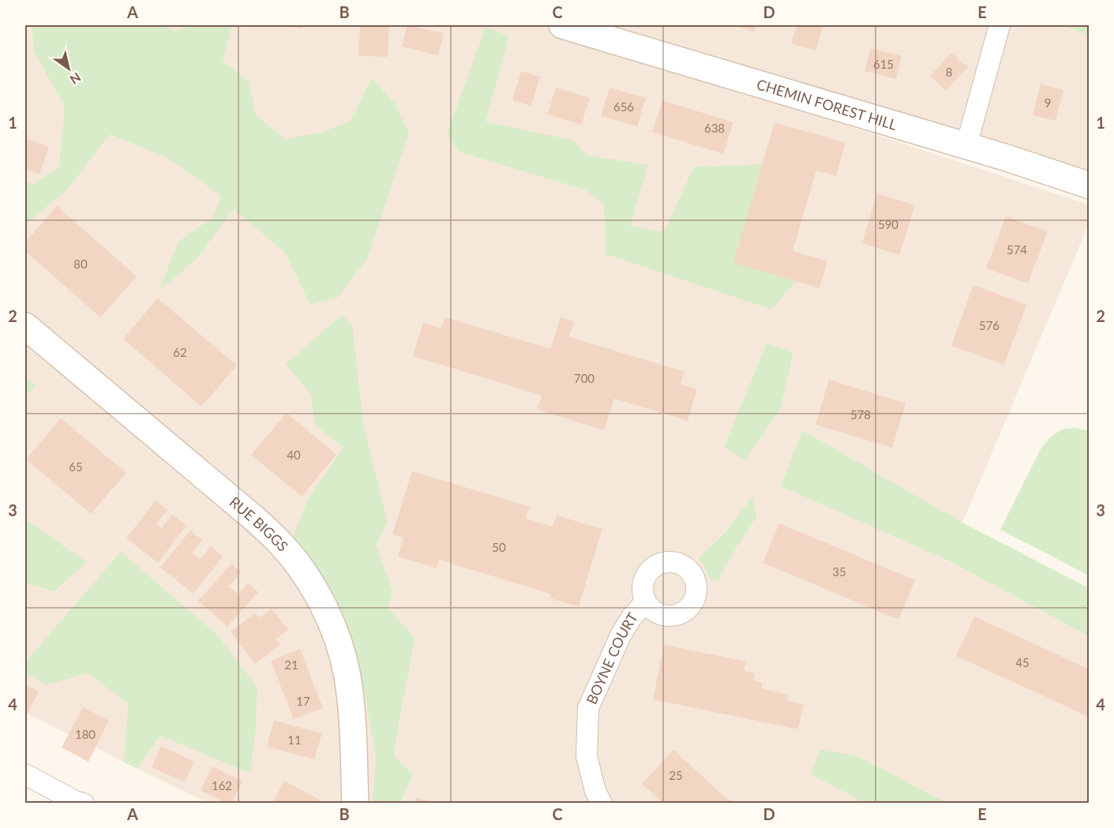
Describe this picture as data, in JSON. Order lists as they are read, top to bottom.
{
  "streets": {
    "street": ["CHEMIN FOREST HILL", "RUE BIGGS", "BOYNE COURT"]
  },
  "house_numbers": [
    "615",
    "8",
    "9",
    "656",
    "638",
    "590",
    "574",
    "80",
    "576",
    "62",
    "700",
    "578",
    "40",
    "65",
    "50",
    "35",
    "45",
    "21",
    "17",
    "180",
    "11",
    "25",
    "162"
  ],
  "north": "bottom right",
  "grid": {
    "columns": [
      "A",
      "B",
      "C",
      "D",
      "E"
    ],
    "rows": [
      "1",
      "2",
      "3",
      "4"
    ]
  }
}
